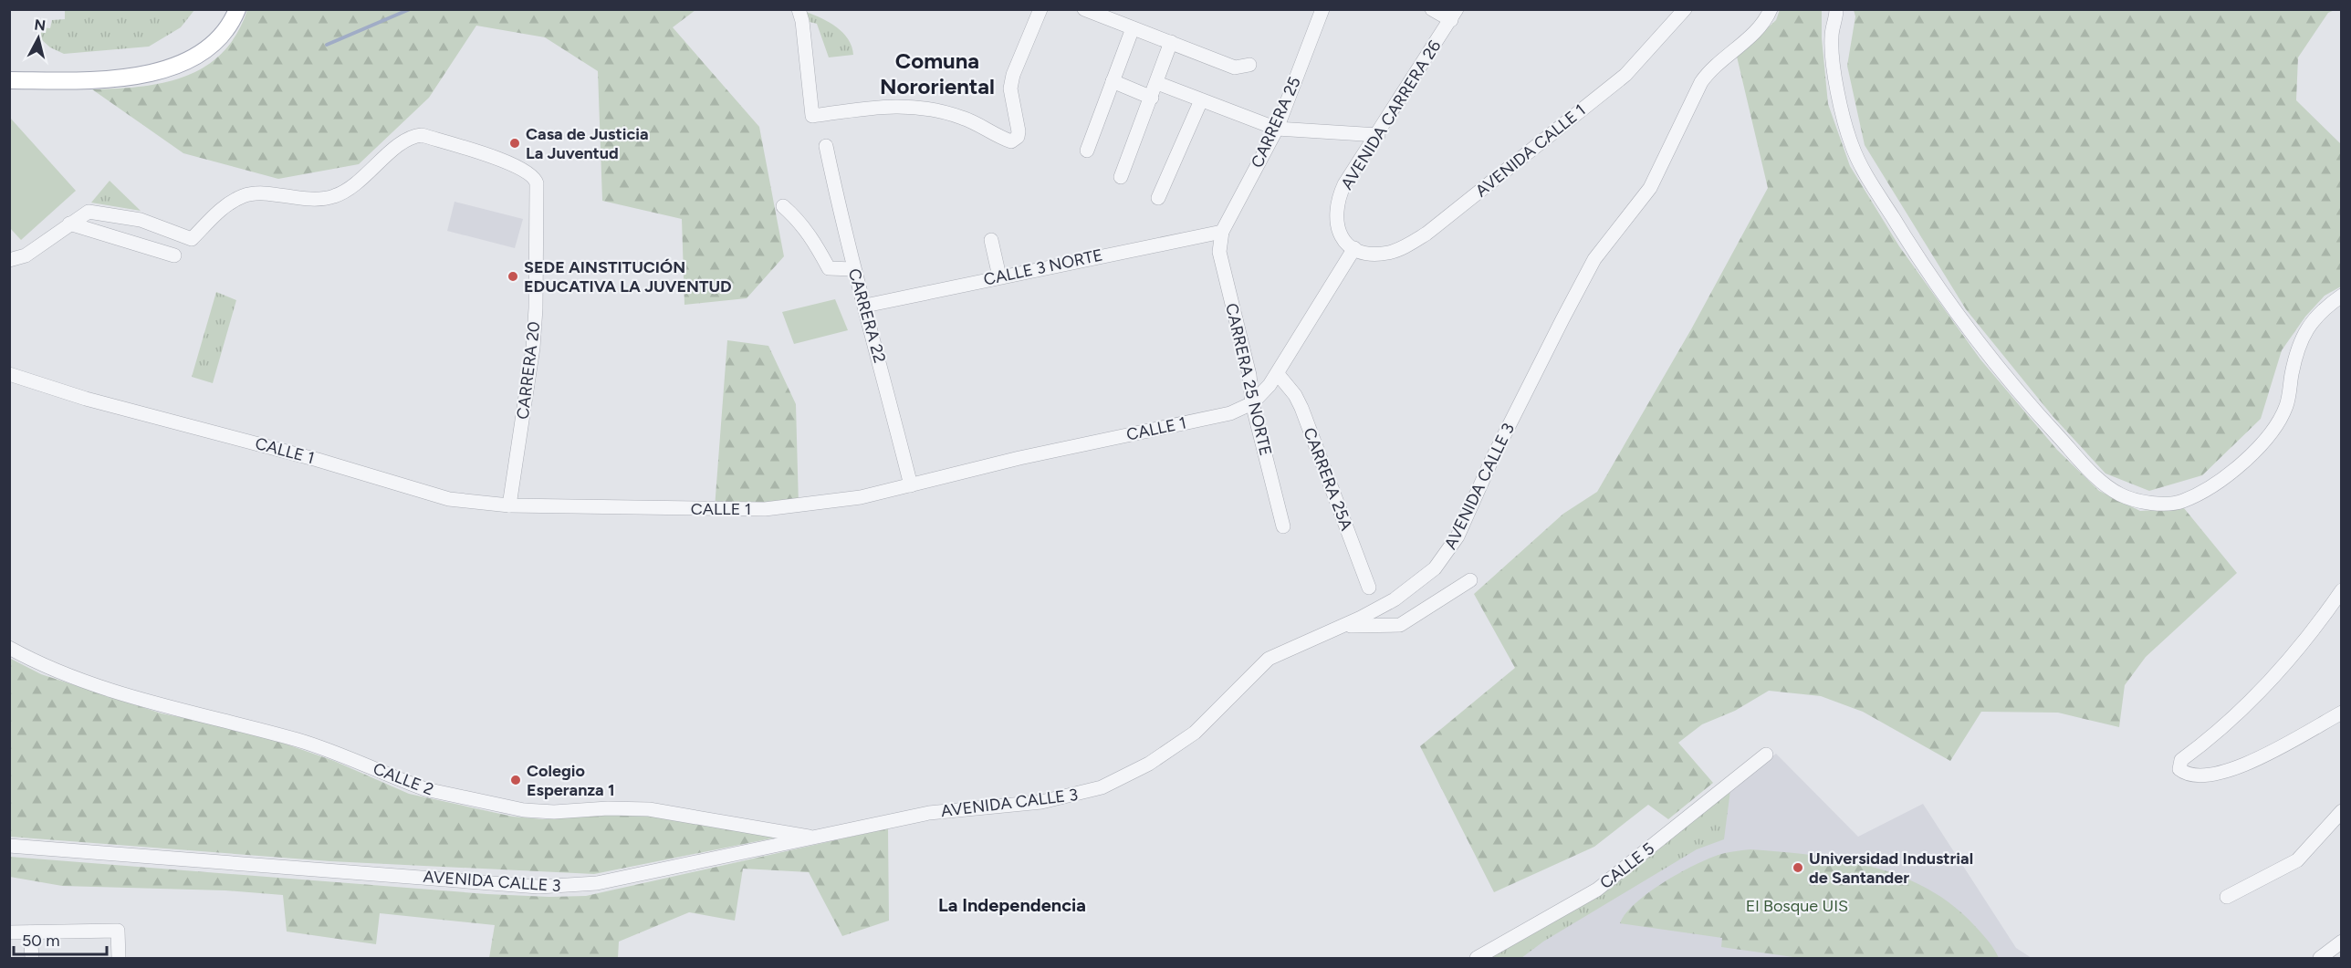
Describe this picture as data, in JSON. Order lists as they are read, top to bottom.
{
  "streets": {
    "street": [
      "AVENIDA CARRERA 26",
      "CARRERA 25",
      "AVENIDA CALLE 1",
      "CALLE 3 NORTE",
      "CARRERA 22",
      "CARRERA 20",
      "CARRERA 25 NORTE",
      "CALLE 1",
      "CARRERA 25A",
      "AVENIDA CALLE 3",
      "CALLE 2",
      "CALLE 5"
    ]
  },
  "crossings": [
    ["AVENIDA CARRERA 26", "AVENIDA CALLE 1"],
    ["AVENIDA CARRERA 26", "CALLE 1"],
    ["CARRERA 25", "CALLE 3 NORTE"],
    ["CARRERA 25", "CARRERA 25 NORTE"],
    ["AVENIDA CALLE 1", "CALLE 1"],
    ["CALLE 3 NORTE", "CARRERA 22"],
    ["CALLE 3 NORTE", "CARRERA 25 NORTE"],
    ["CARRERA 22", "CALLE 1"],
    ["CARRERA 20", "CALLE 1"],
    ["CARRERA 25 NORTE", "CALLE 1"],
    ["CALLE 1", "CARRERA 25A"],
    ["AVENIDA CALLE 3", "CALLE 2"]
  ],
  "districts": ["Comuna Nororiental", "La Independencia"],
  "parks": ["El Bosque UIS"],
  "places": [
    "Casa de Justicia La Juventud",
    "SEDE AINSTITUCIÓN EDUCATIVA LA JUVENTUD",
    "Colegio Esperanza 1",
    "Universidad Industrial de Santander"
  ],
  "scale_bar": "50 m",
  "north": "top"
}
